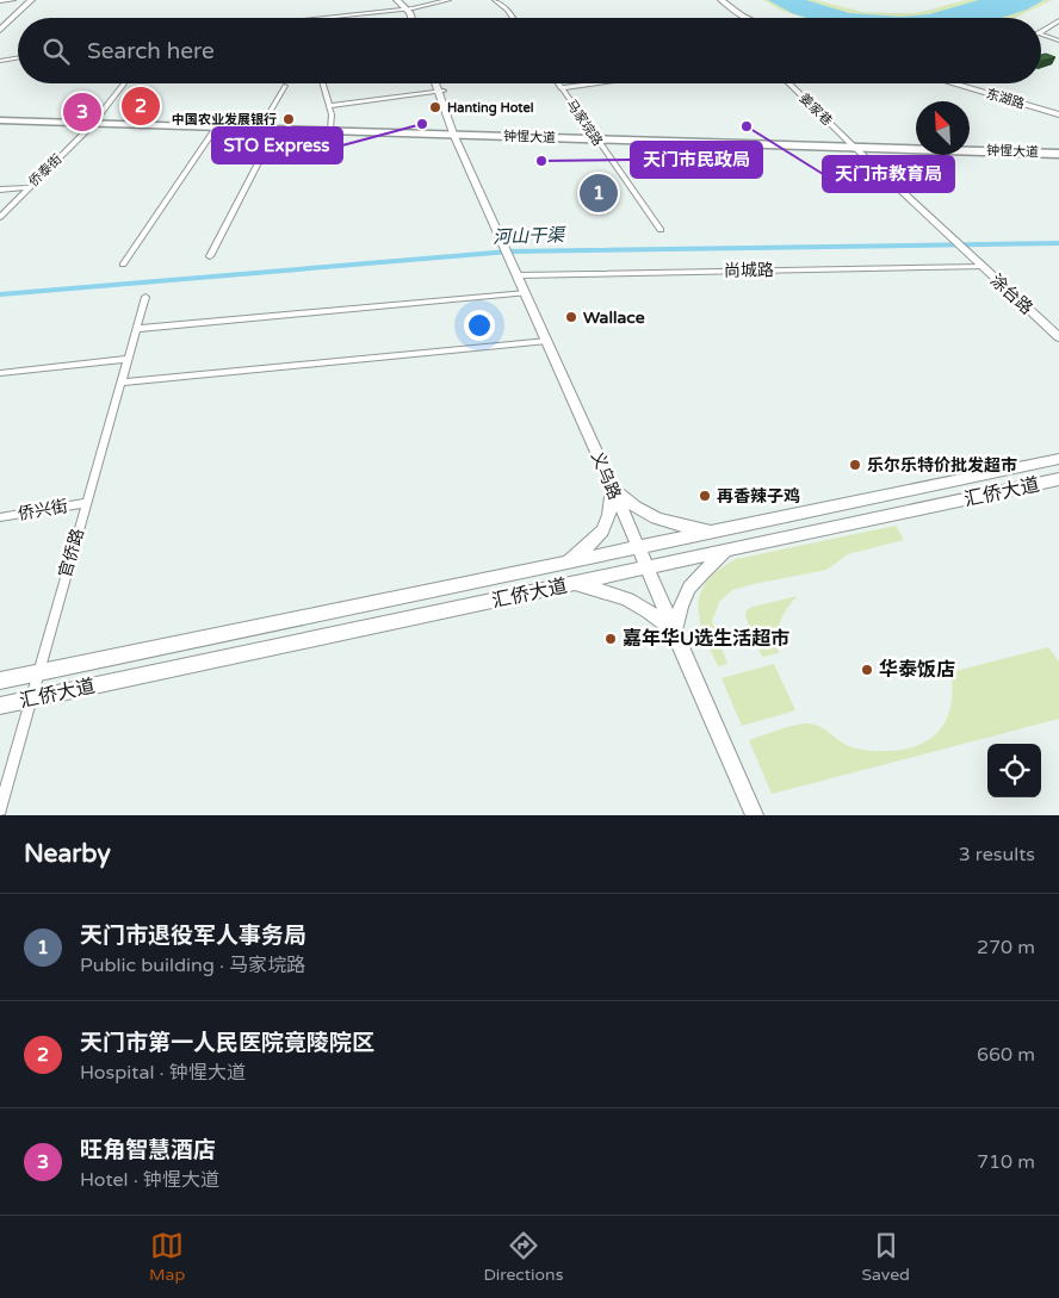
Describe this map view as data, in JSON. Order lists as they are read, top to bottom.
{
  "streets": {
    "highway": ["钟惺大道"],
    "main road": [
      "东湖路",
      "涂台路",
      "义乌路",
      "汇侨大道"
    ],
    "street": [
      "姜家巷",
      "马家垸路",
      "侨泰街",
      "尚城路",
      "侨兴街",
      "官侨路"
    ]
  },
  "crossings": [
    ["姜家巷", "涂台路"],
    ["马家垸路", "钟惺大道"],
    ["钟惺大道", "侨泰街"],
    ["钟惺大道", "义乌路"],
    ["尚城路", "涂台路"],
    ["尚城路", "义乌路"],
    ["义乌路", "汇侨大道"],
    ["汇侨大道", "官侨路"],
    ["侨兴街", "官侨路"]
  ],
  "water": ["河山干渠"],
  "places": [
    "Hanting Hotel",
    "中国农业发展银行",
    "STO Express",
    "天门市教育局",
    "天门市民政局",
    "Wallace",
    "乐尔乐特价批发超市",
    "再香辣子鸡",
    "嘉年华U选生活超市",
    "华泰饭店"
  ],
  "north": "top left",
  "page": {
    "search": "Search here",
    "pins": ["2", "3", "1"],
    "heading": ["Nearby", "3 results"],
    "list": [
      {
        "mark": "1",
        "name": "天门市退役军人事务局",
        "note": "Public building · 马家垸路",
        "value": "270 m"
      },
      {
        "mark": "2",
        "name": "天门市第一人民医院竟陵院区",
        "note": "Hospital · 钟惺大道",
        "value": "660 m"
      },
      {
        "mark": "3",
        "name": "旺角智慧酒店",
        "note": "Hotel · 钟惺大道",
        "value": "710 m"
      }
    ],
    "nav": ["Map", "Directions", "Saved"]
  }
}
